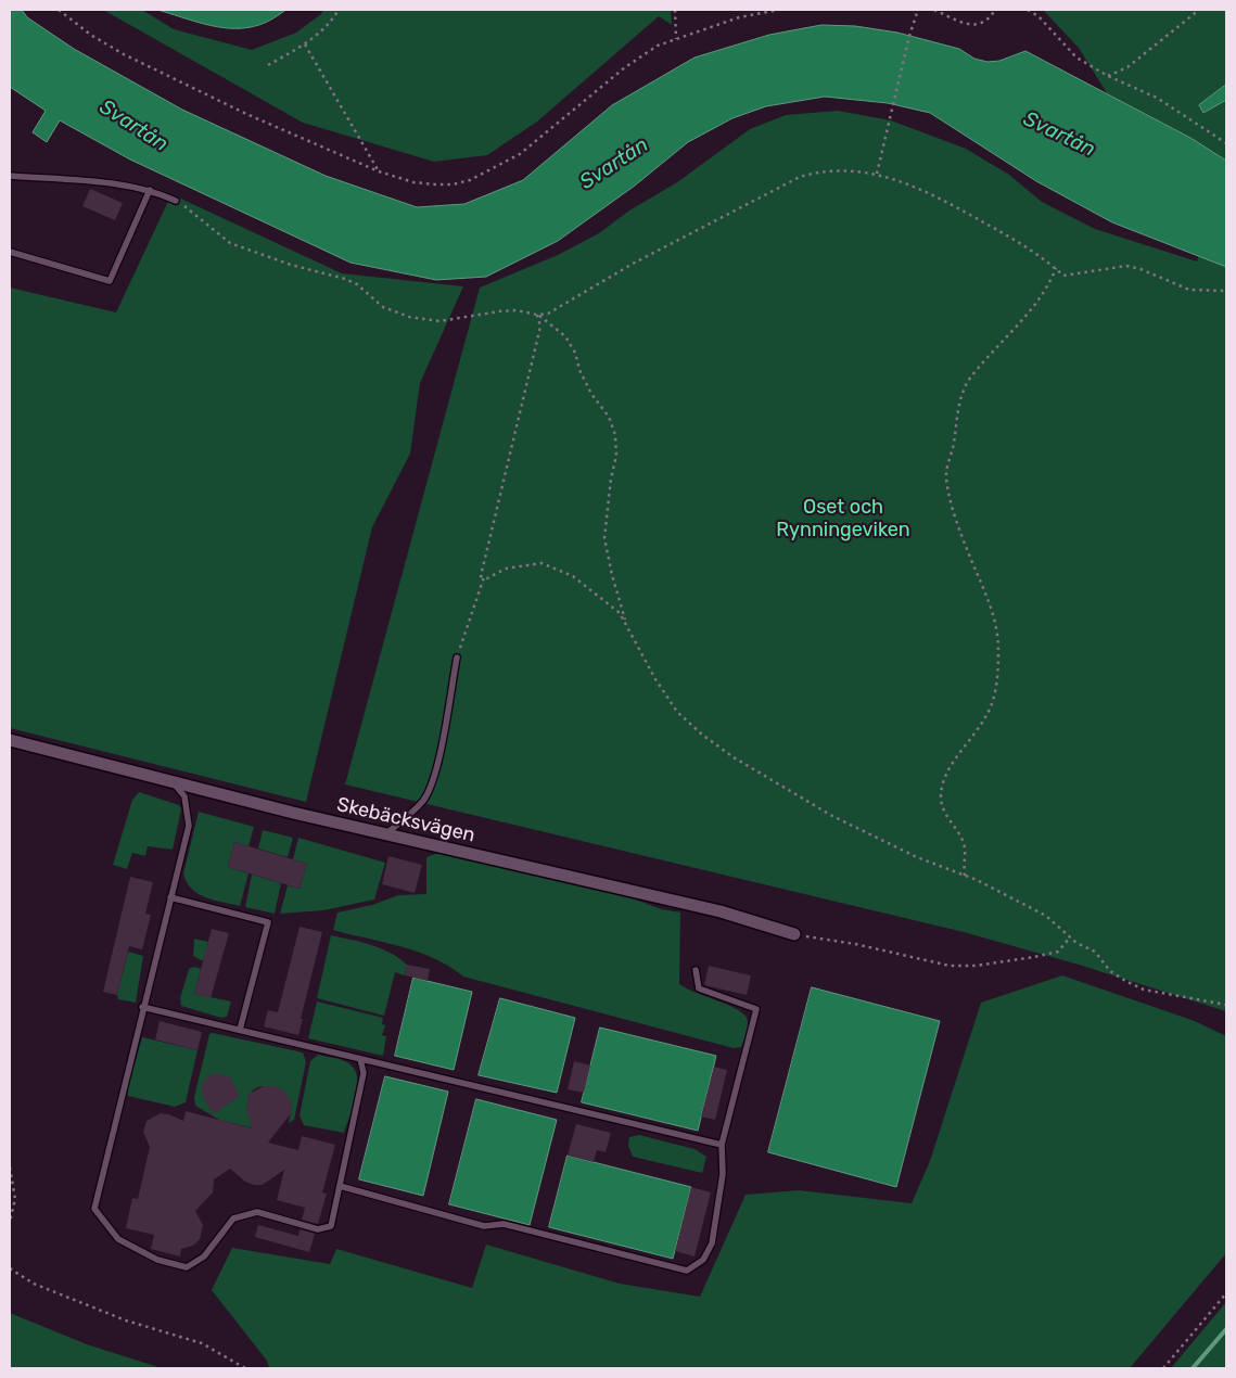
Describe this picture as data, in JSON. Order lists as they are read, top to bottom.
{
  "streets": {
    "street": ["Skebäcksvägen"]
  },
  "water": ["Svartån"],
  "parks": ["Oset och Rynningeviken"]
}
